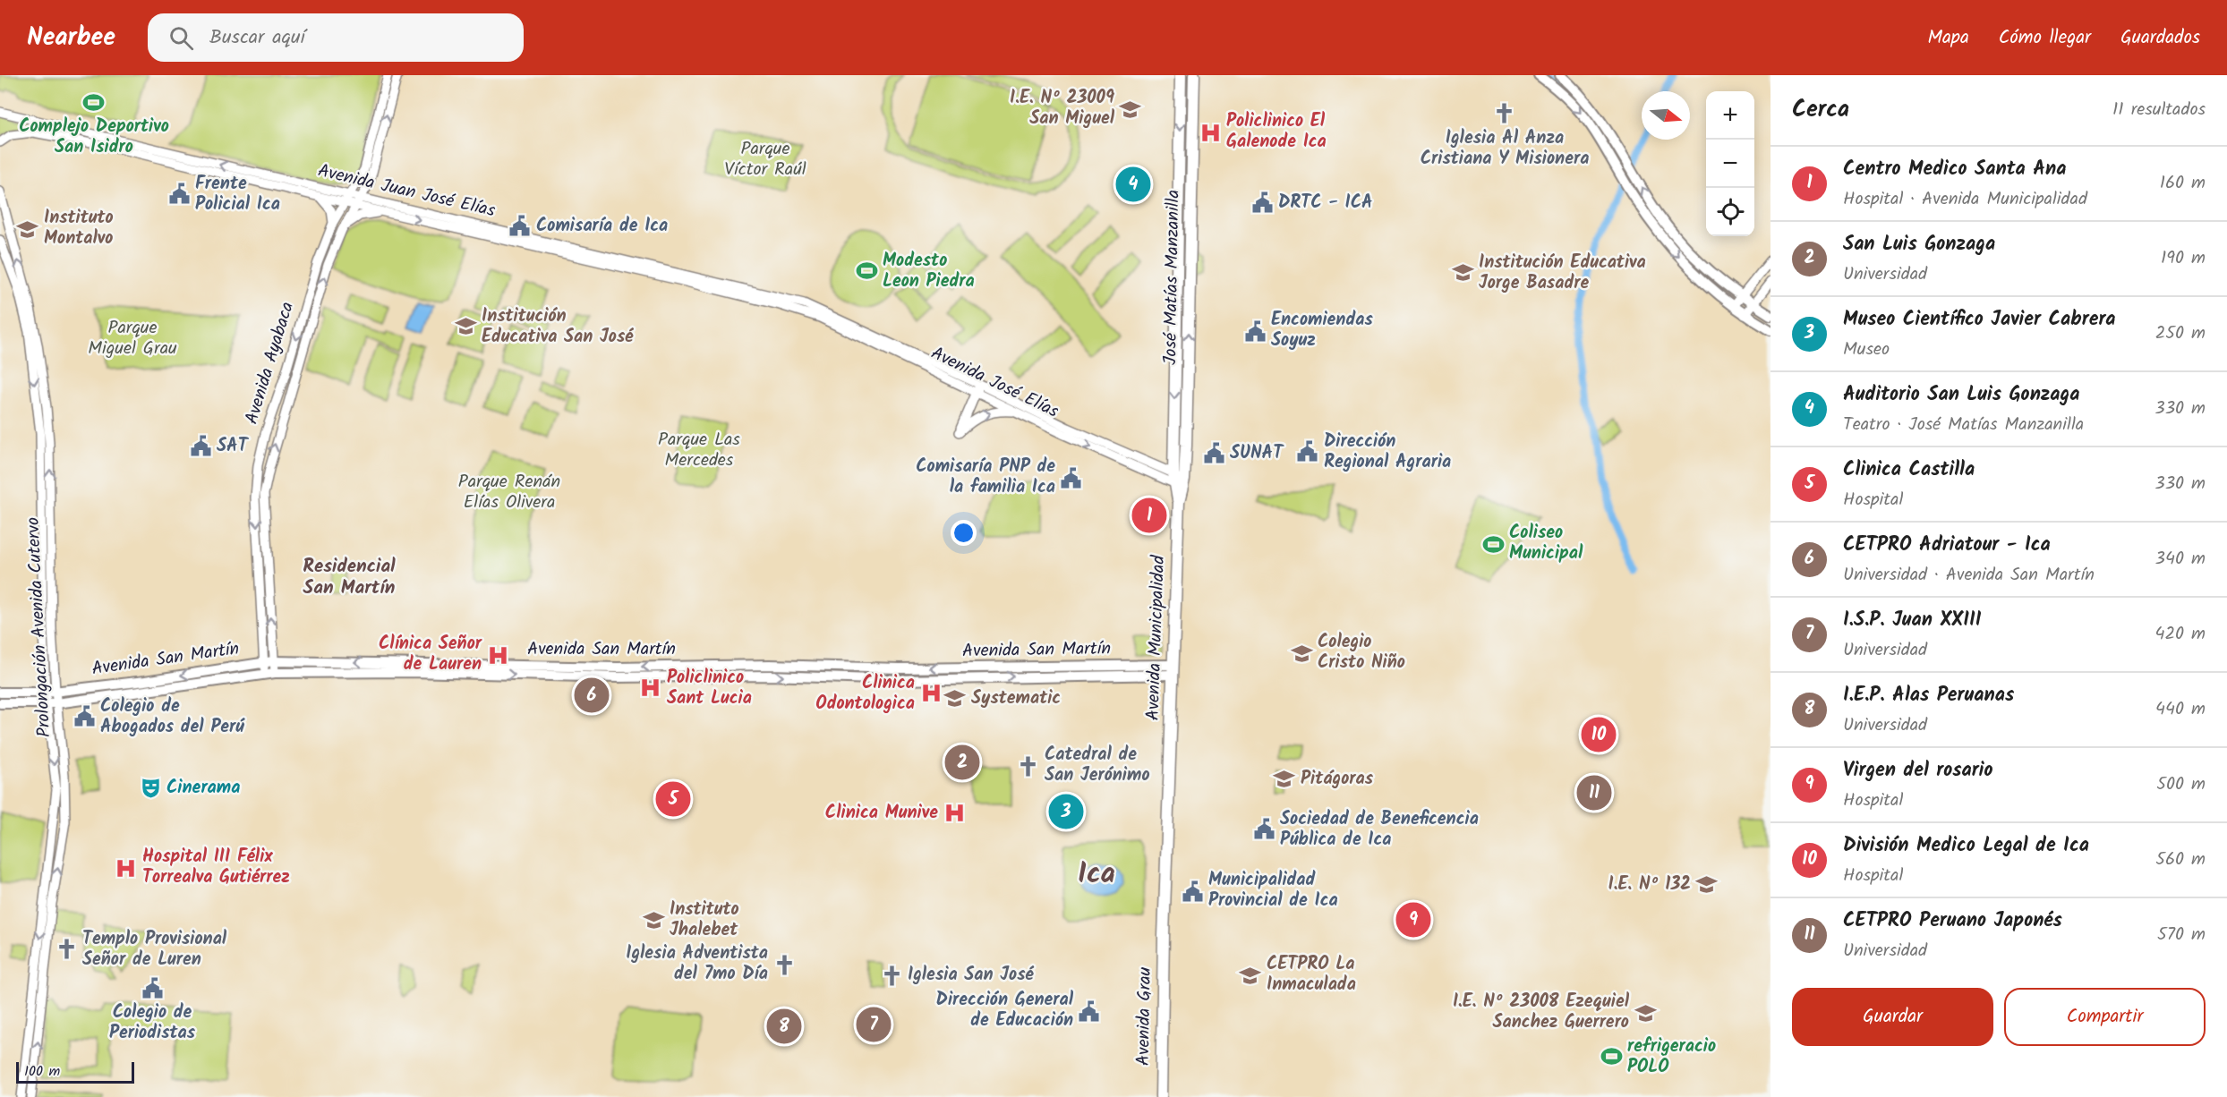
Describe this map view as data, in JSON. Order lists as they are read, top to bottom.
{
  "streets": {
    "main road": [
      "José Matías Manzanilla",
      "Avenida Municipalidad",
      "Avenida San Martín",
      "Avenida Grau"
    ],
    "street": [
      "Avenida Juan José Elías",
      "Avenida Ayabaca",
      "Avenida José Elías",
      "Prolongación Avenida Cutervo"
    ]
  },
  "crossings": [
    ["Avenida Juan José Elías", "Avenida Ayabaca"],
    ["Avenida Juan José Elías", "Avenida José Elías"],
    ["José Matías Manzanilla", "Avenida José Elías"],
    ["José Matías Manzanilla", "Avenida Municipalidad"],
    ["Avenida Ayabaca", "Avenida San Martín"],
    ["Avenida José Elías", "Avenida Municipalidad"],
    ["Prolongación Avenida Cutervo", "Avenida San Martín"],
    ["Avenida Municipalidad", "Avenida San Martín"],
    ["Avenida Municipalidad", "Avenida Grau"]
  ],
  "districts": ["Residencial San Martín", "Ica"],
  "parks": [
    "Parque Víctor Raúl",
    "Parque Miguel Grau",
    "Parque Las Mercedes",
    "Parque Renán Elías Olivera"
  ],
  "places": {
    "sports": [
      "Complejo Deportivo San Isidro",
      "Modesto Leon Piedra",
      "Coliseo Municipal",
      "refrigeracio POLO"
    ],
    "school or university": [
      "I.E. Nº 23009 San Miguel",
      "Instituto Montalvo",
      "Institución Educativa Jorge Basadre",
      "Institución Educativa San José",
      "Colegio Cristo Niño",
      "Systematic",
      "Pitágoras",
      "I.E. Nº 132",
      "Instituto Jhalebet",
      "CETPRO La Inmaculada",
      "I.E. Nº 23008 Ezequiel Sanchez Guerrero"
    ],
    "church": [
      "Iglesia Al Anza Cristiana Y Misionera",
      "Catedral de San Jerónimo",
      "Templo Provisional Señor de Luren",
      "Iglesia Adventista del 7mo Día",
      "Iglesia San José"
    ],
    "hospital": [
      "Policlinico El Galenode Ica",
      "Clínica Señor de Lauren",
      "Policlinico Sant Lucia",
      "Clinica Odontologica",
      "Clinica Munive",
      "Hospital III Félix Torrealva Gutiérrez"
    ],
    "public building": [
      "Frente Policial Ica",
      "DRTC - ICA",
      "Comisaría de Ica",
      "Encomiendas Soyuz",
      "SAT",
      "Dirección Regional Agraria",
      "SUNAT",
      "Comisaría PNP de la familia Ica",
      "Colegio de Abogados del Perú",
      "Sociedad de Beneficencia Pública de Ica",
      "Municipalidad Provincial de Ica",
      "Colegio de Periodistas",
      "Dirección General de Educación"
    ],
    "theatre": ["Cinerama"]
  },
  "scale_bar": "100 m",
  "north": "right",
  "page": {
    "header": "Nearbee",
    "search": "Buscar aquí",
    "nav": ["Mapa", "Cómo llegar", "Guardados"],
    "heading": ["Cerca", "11 resultados"],
    "map_buttons": ["+", "−"],
    "list": [
      {
        "mark": "1",
        "name": "Centro Medico Santa Ana",
        "note": "Hospital · Avenida Municipalidad",
        "value": "160 m"
      },
      {
        "mark": "2",
        "name": "San Luis Gonzaga",
        "note": "Universidad",
        "value": "190 m"
      },
      {
        "mark": "3",
        "name": "Museo Científico Javier Cabrera",
        "note": "Museo",
        "value": "250 m"
      },
      {
        "mark": "4",
        "name": "Auditorio San Luis Gonzaga",
        "note": "Teatro · José Matías Manzanilla",
        "value": "330 m"
      },
      {
        "mark": "5",
        "name": "Clinica Castilla",
        "note": "Hospital",
        "value": "330 m"
      },
      {
        "mark": "6",
        "name": "CETPRO Adriatour - Ica",
        "note": "Universidad · Avenida San Martín",
        "value": "340 m"
      },
      {
        "mark": "7",
        "name": "I.S.P. Juan XXIII",
        "note": "Universidad",
        "value": "420 m"
      },
      {
        "mark": "8",
        "name": "I.E.P. Alas Peruanas",
        "note": "Universidad",
        "value": "440 m"
      },
      {
        "mark": "9",
        "name": "Virgen del rosario",
        "note": "Hospital",
        "value": "500 m"
      },
      {
        "mark": "10",
        "name": "División Medico Legal de Ica",
        "note": "Hospital",
        "value": "560 m"
      },
      {
        "mark": "11",
        "name": "CETPRO Peruano Japonés",
        "note": "Universidad",
        "value": "570 m"
      }
    ],
    "pins": [
      "4",
      "1",
      "6",
      "10",
      "2",
      "11",
      "5",
      "3",
      "9",
      "7",
      "8"
    ],
    "buttons": ["Guardar", "Compartir"],
    "scale": "100 m"
  }
}
